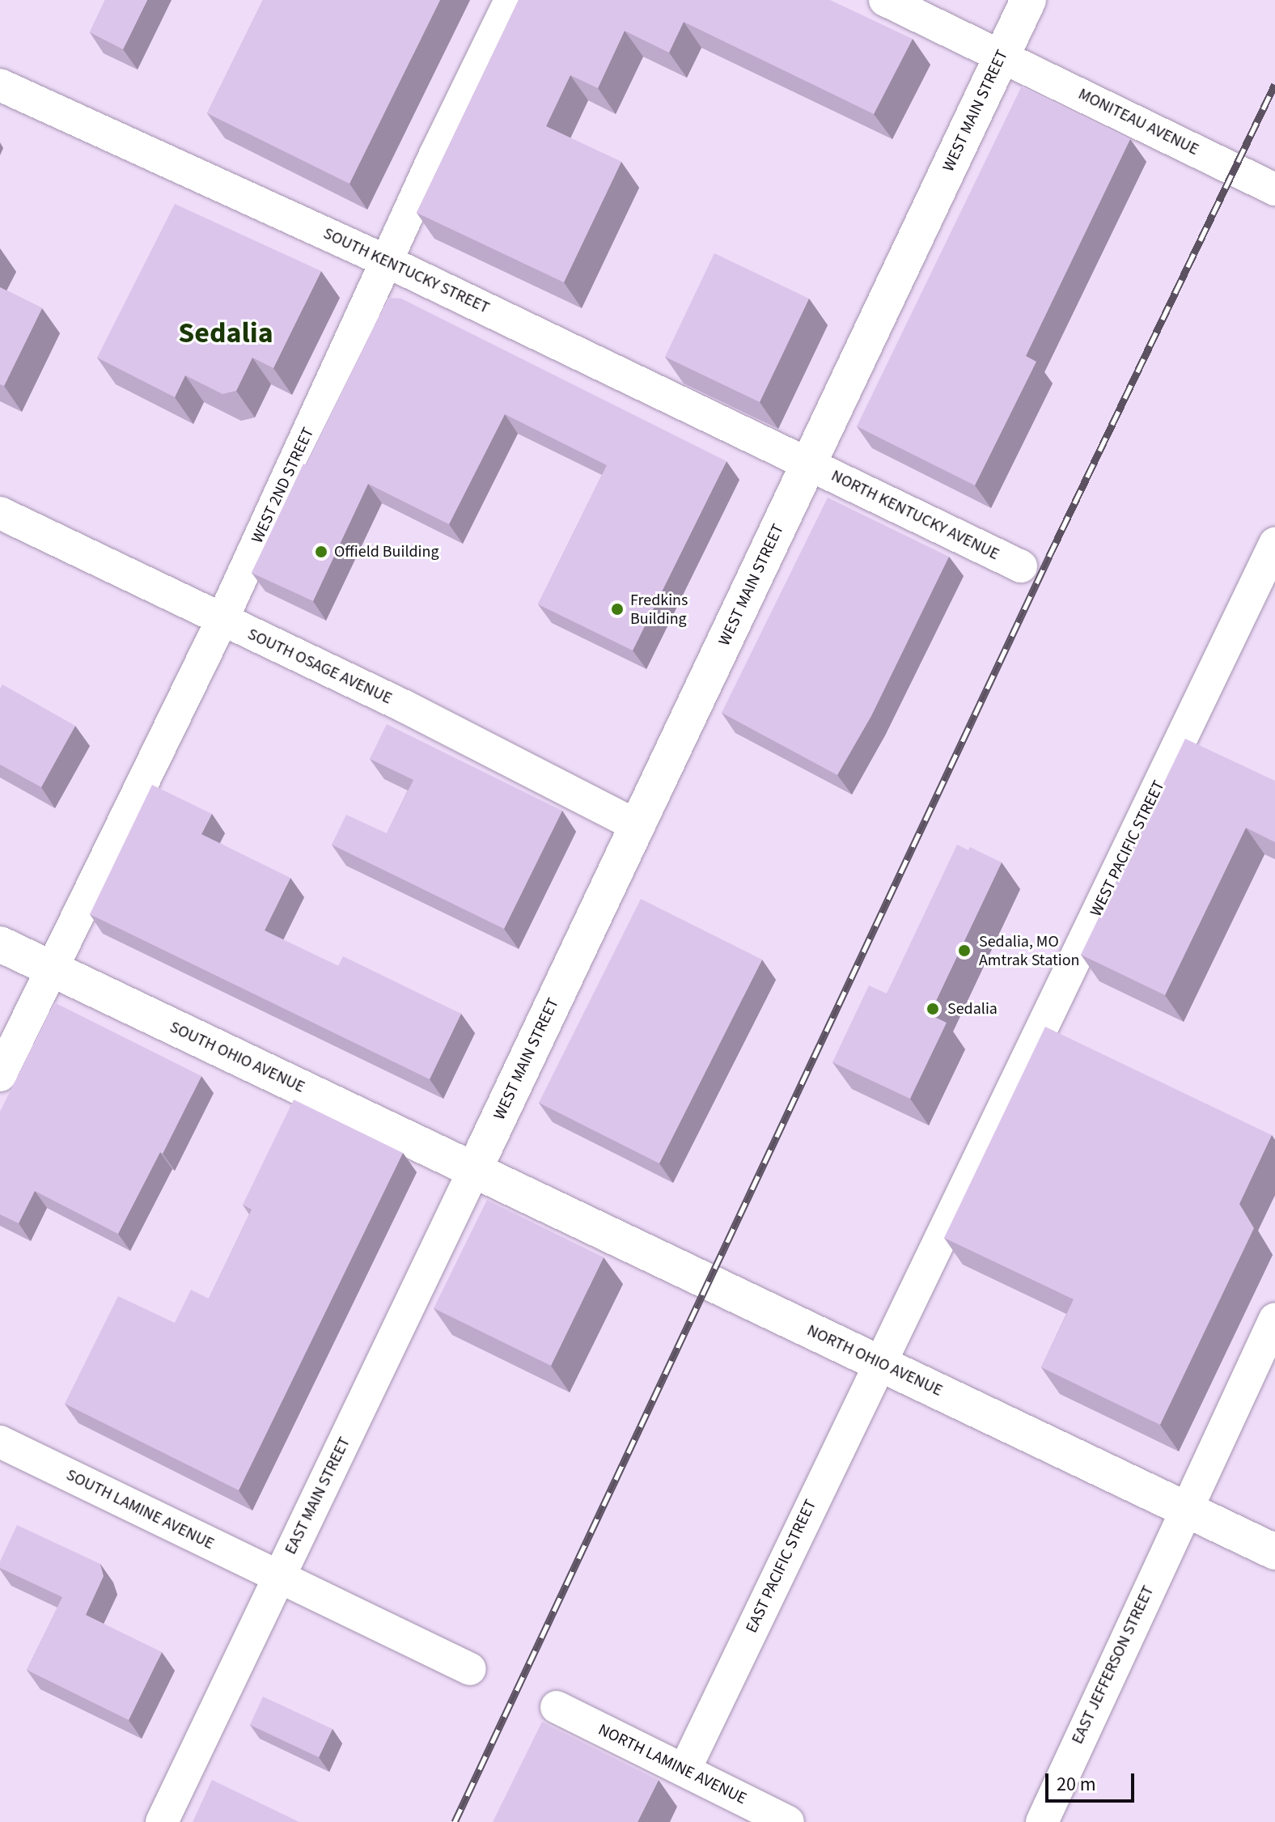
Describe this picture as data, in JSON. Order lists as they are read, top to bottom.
{
  "streets": {
    "main road": ["WEST MAIN STREET", "SOUTH OHIO AVENUE", "NORTH OHIO AVENUE"],
    "street": [
      "MONITEAU AVENUE",
      "SOUTH KENTUCKY STREET",
      "WEST 2ND STREET",
      "NORTH KENTUCKY AVENUE",
      "SOUTH OSAGE AVENUE",
      "WEST PACIFIC STREET",
      "EAST MAIN STREET",
      "SOUTH LAMINE AVENUE",
      "EAST PACIFIC STREET",
      "EAST JEFFERSON STREET",
      "NORTH LAMINE AVENUE"
    ]
  },
  "crossings": [
    ["WEST MAIN STREET", "MONITEAU AVENUE"],
    ["WEST MAIN STREET", "SOUTH KENTUCKY STREET"],
    ["WEST MAIN STREET", "NORTH KENTUCKY AVENUE"],
    ["WEST MAIN STREET", "SOUTH OSAGE AVENUE"],
    ["WEST MAIN STREET", "SOUTH OHIO AVENUE"],
    ["WEST MAIN STREET", "NORTH OHIO AVENUE"],
    ["WEST MAIN STREET", "EAST MAIN STREET"],
    ["SOUTH KENTUCKY STREET", "WEST 2ND STREET"],
    ["SOUTH KENTUCKY STREET", "NORTH KENTUCKY AVENUE"],
    ["WEST 2ND STREET", "SOUTH OSAGE AVENUE"],
    ["WEST 2ND STREET", "SOUTH OHIO AVENUE"],
    ["WEST PACIFIC STREET", "NORTH OHIO AVENUE"],
    ["WEST PACIFIC STREET", "EAST PACIFIC STREET"],
    ["SOUTH OHIO AVENUE", "NORTH OHIO AVENUE"],
    ["SOUTH OHIO AVENUE", "EAST MAIN STREET"],
    ["NORTH OHIO AVENUE", "EAST MAIN STREET"],
    ["NORTH OHIO AVENUE", "EAST PACIFIC STREET"],
    ["NORTH OHIO AVENUE", "EAST JEFFERSON STREET"],
    ["EAST MAIN STREET", "SOUTH LAMINE AVENUE"],
    ["EAST PACIFIC STREET", "NORTH LAMINE AVENUE"]
  ],
  "districts": ["Sedalia"],
  "places": [
    "Offield Building",
    "Fredkins Building",
    "Sedalia, MO Amtrak Station",
    "Sedalia"
  ],
  "scale_bar": "20 m"
}
